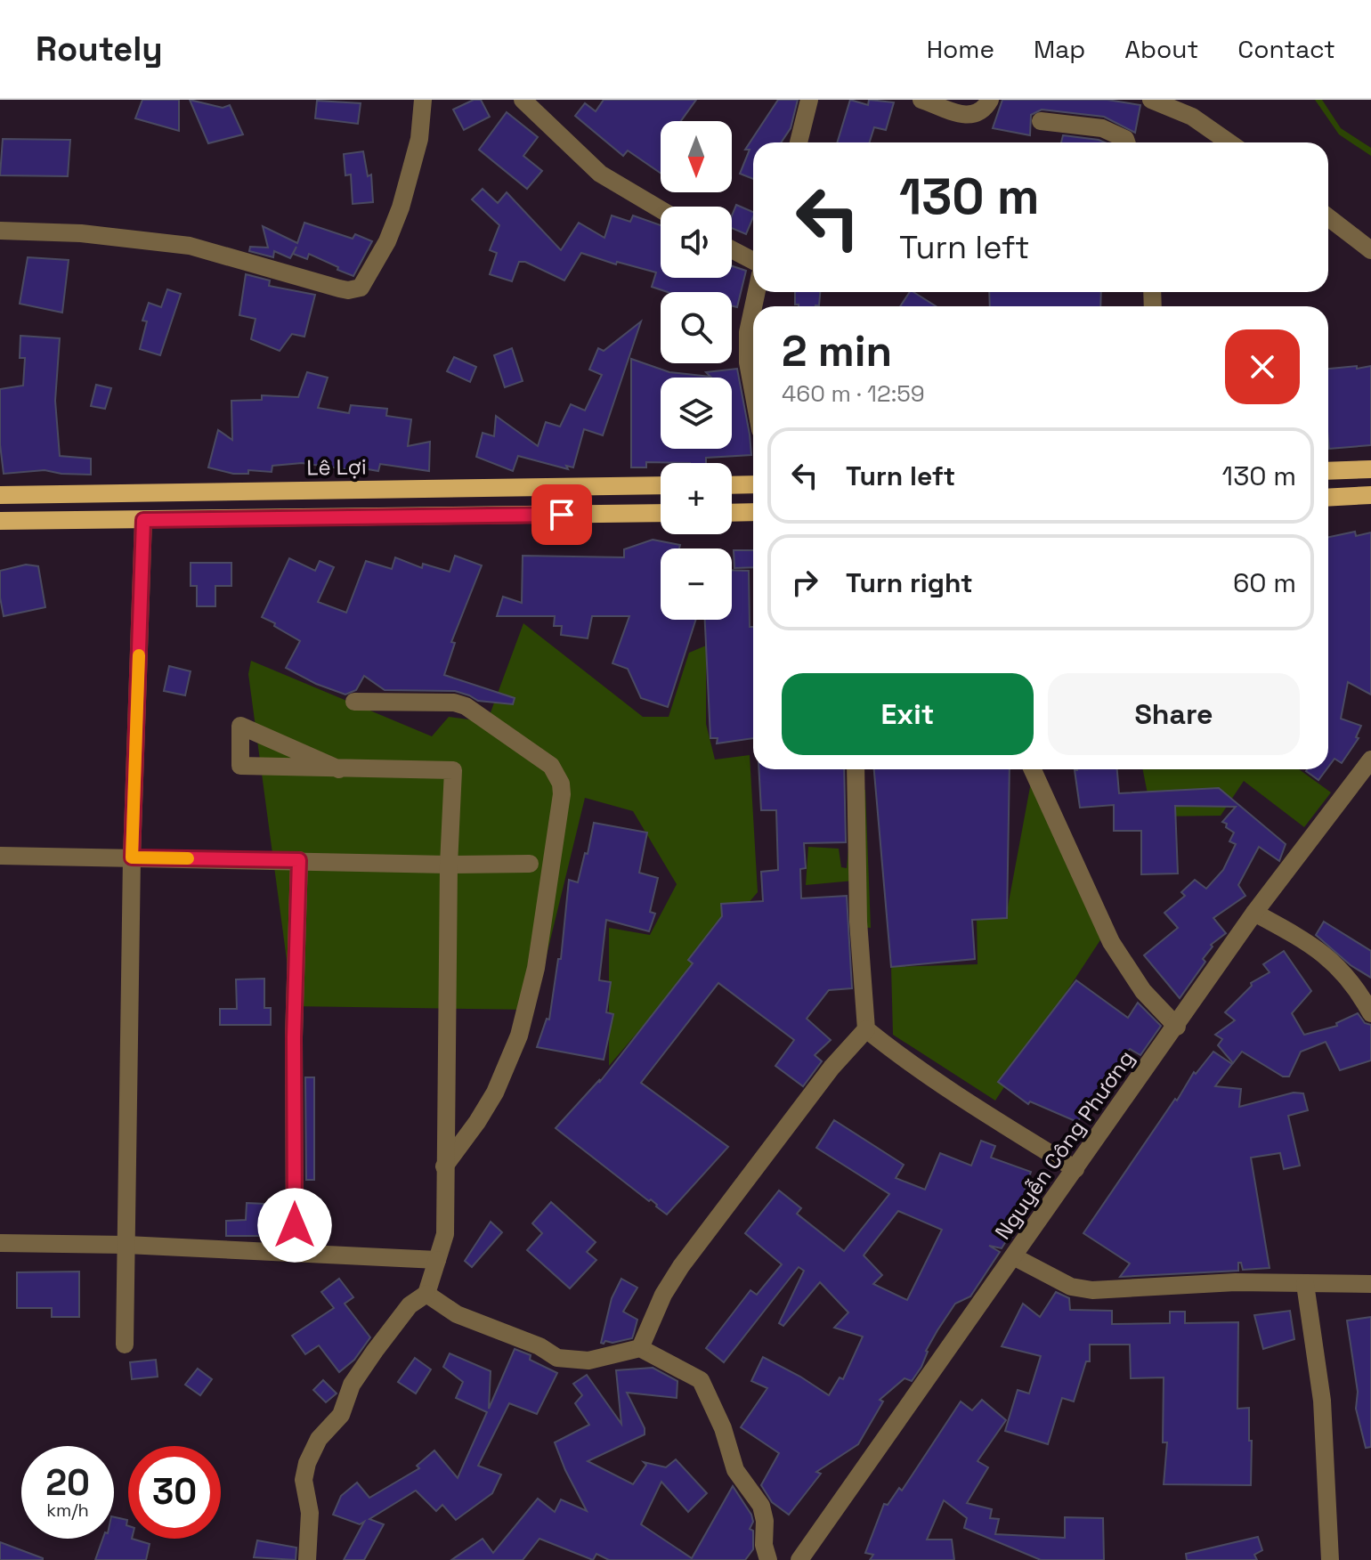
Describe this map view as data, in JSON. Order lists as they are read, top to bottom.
{
  "streets": {
    "main road": ["Lê Lợi"],
    "street": ["Nguyễn Công Phương"]
  },
  "north": "bottom",
  "page": {
    "header": "Routely",
    "nav": [
      "Home",
      "Map",
      "About",
      "Contact"
    ],
    "map_buttons": ["+", "−"],
    "turn": ["130 m", "Turn left"],
    "heading": ["2 min", "460 m · 12:59"],
    "list": [
      {
        "name": "Turn left",
        "value": "130 m"
      },
      {
        "name": "Turn right",
        "value": "60 m"
      }
    ],
    "buttons": ["Exit", "Share"],
    "speed": "20 km/h",
    "limit": "30"
  }
}
